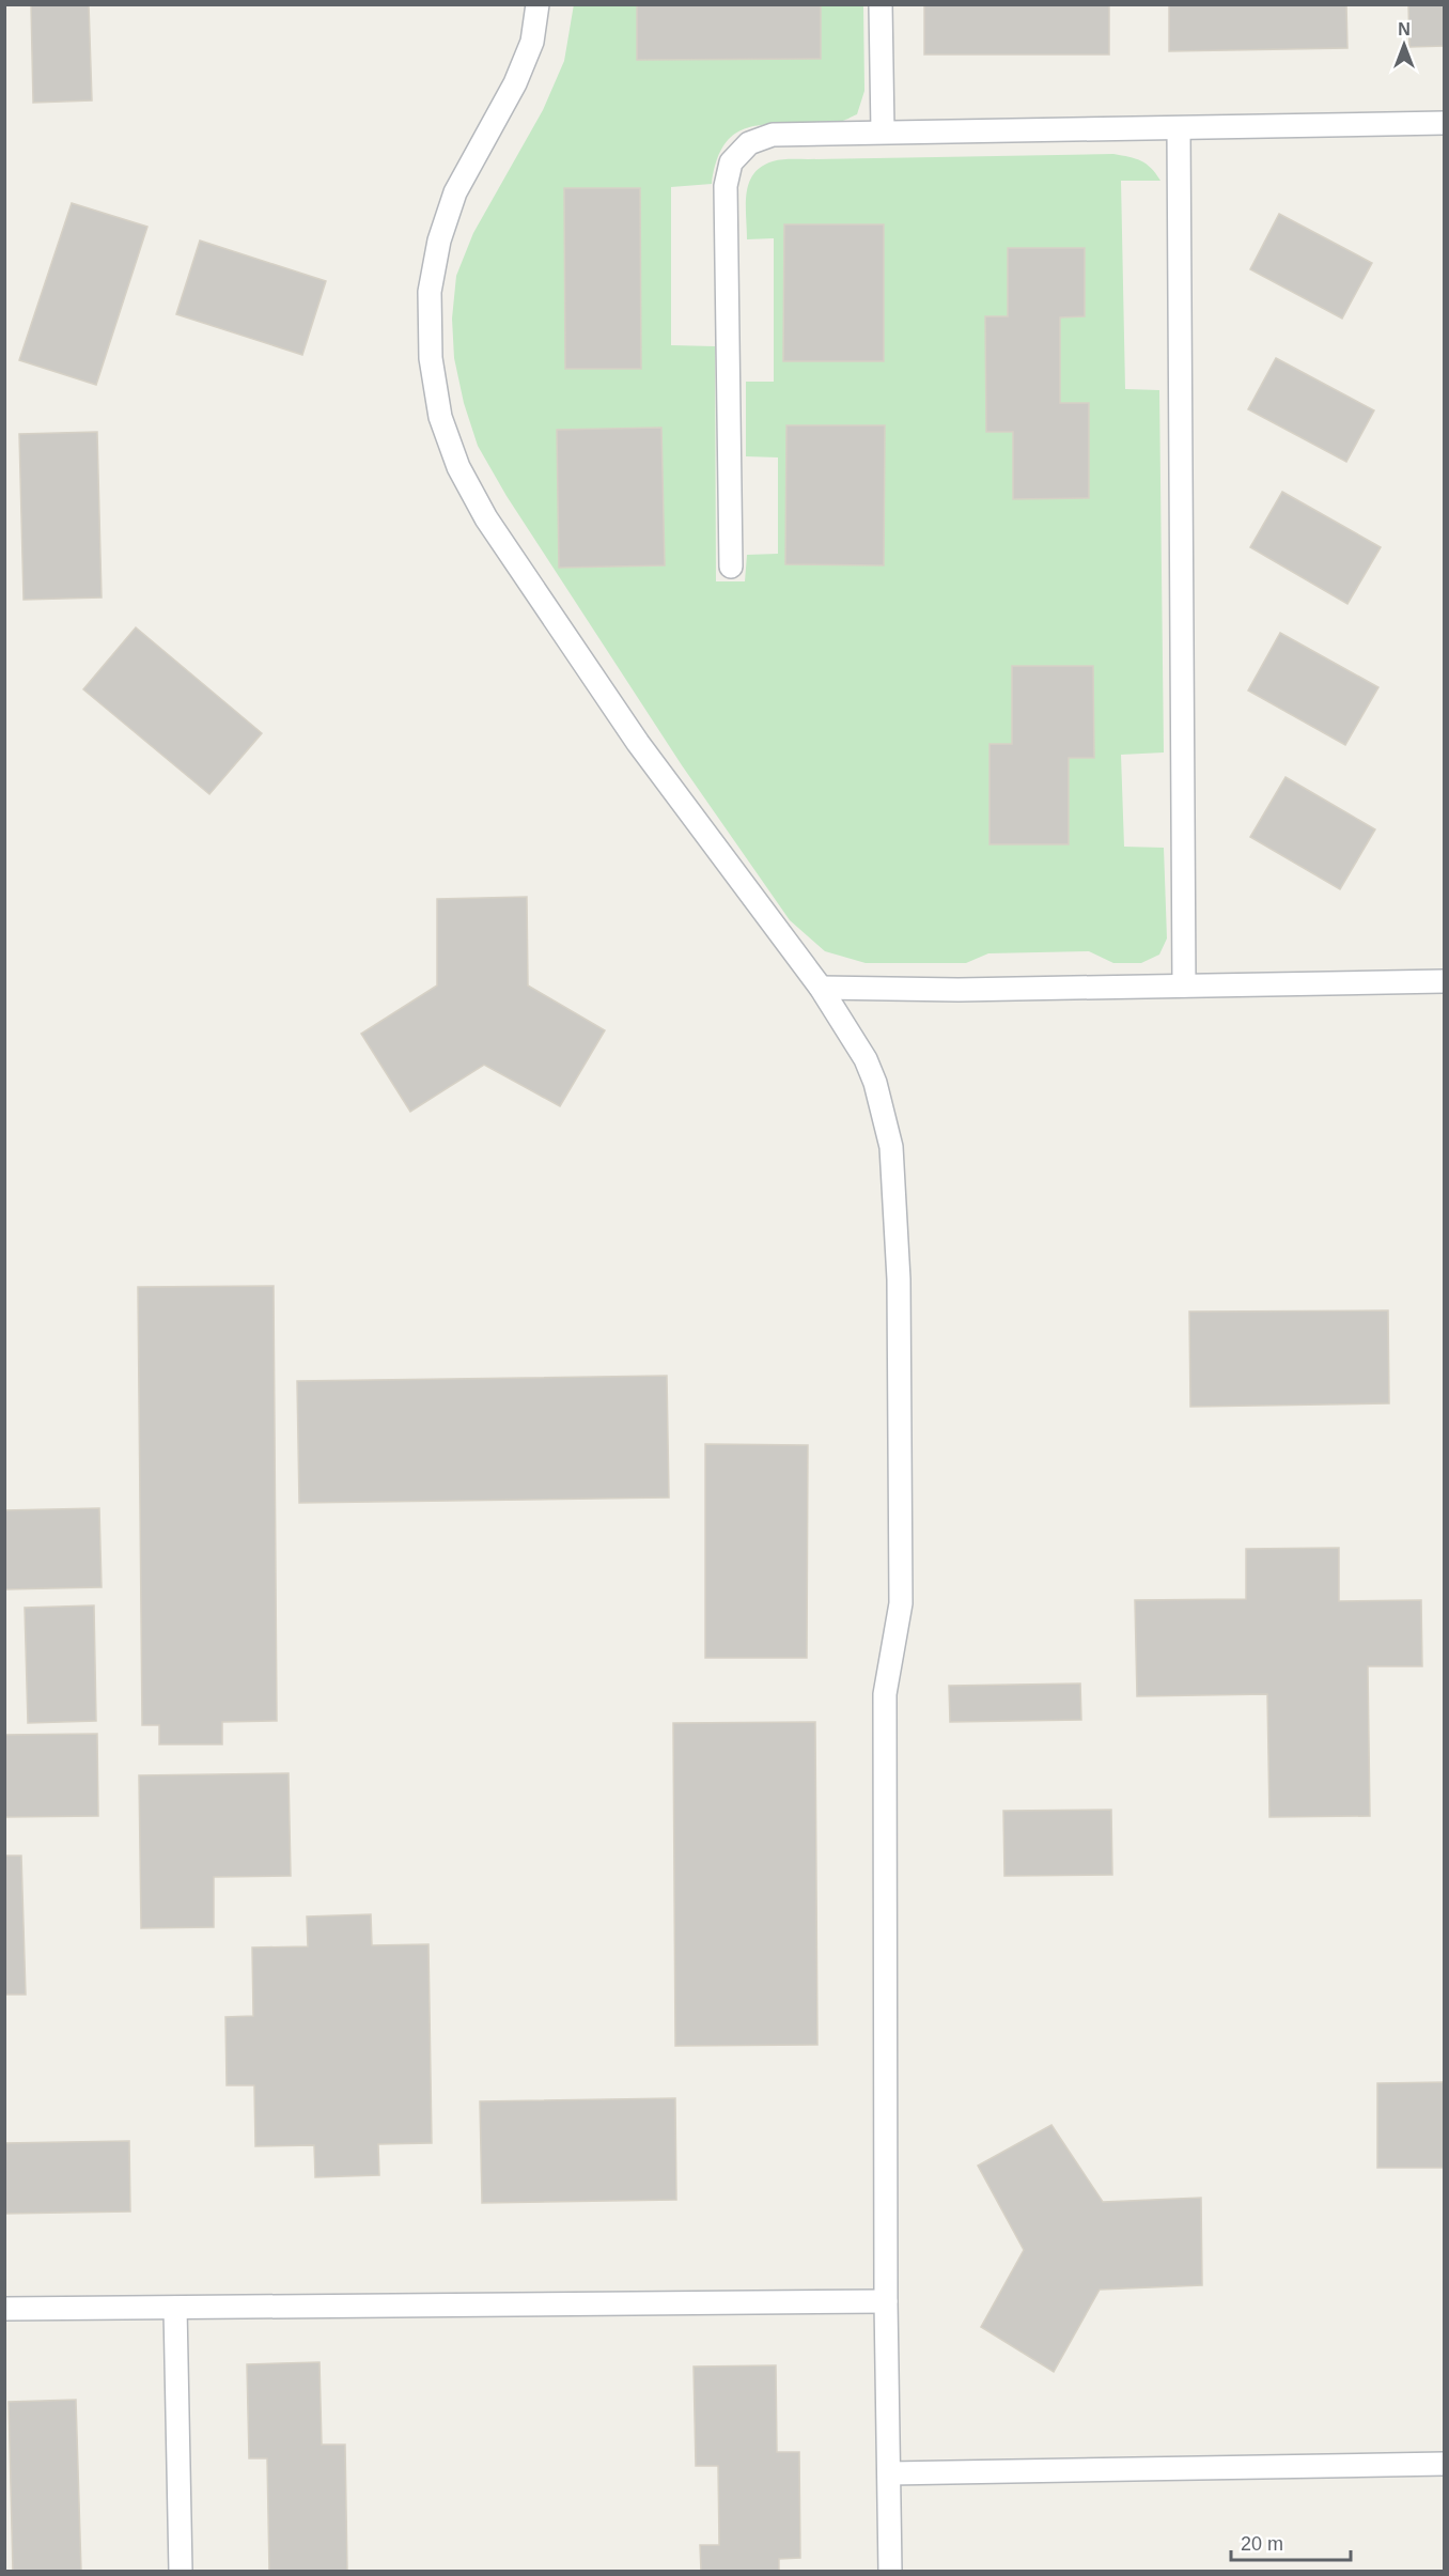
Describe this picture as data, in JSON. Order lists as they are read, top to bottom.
{
  "scale_bar": "20 m",
  "north": "top"
}
